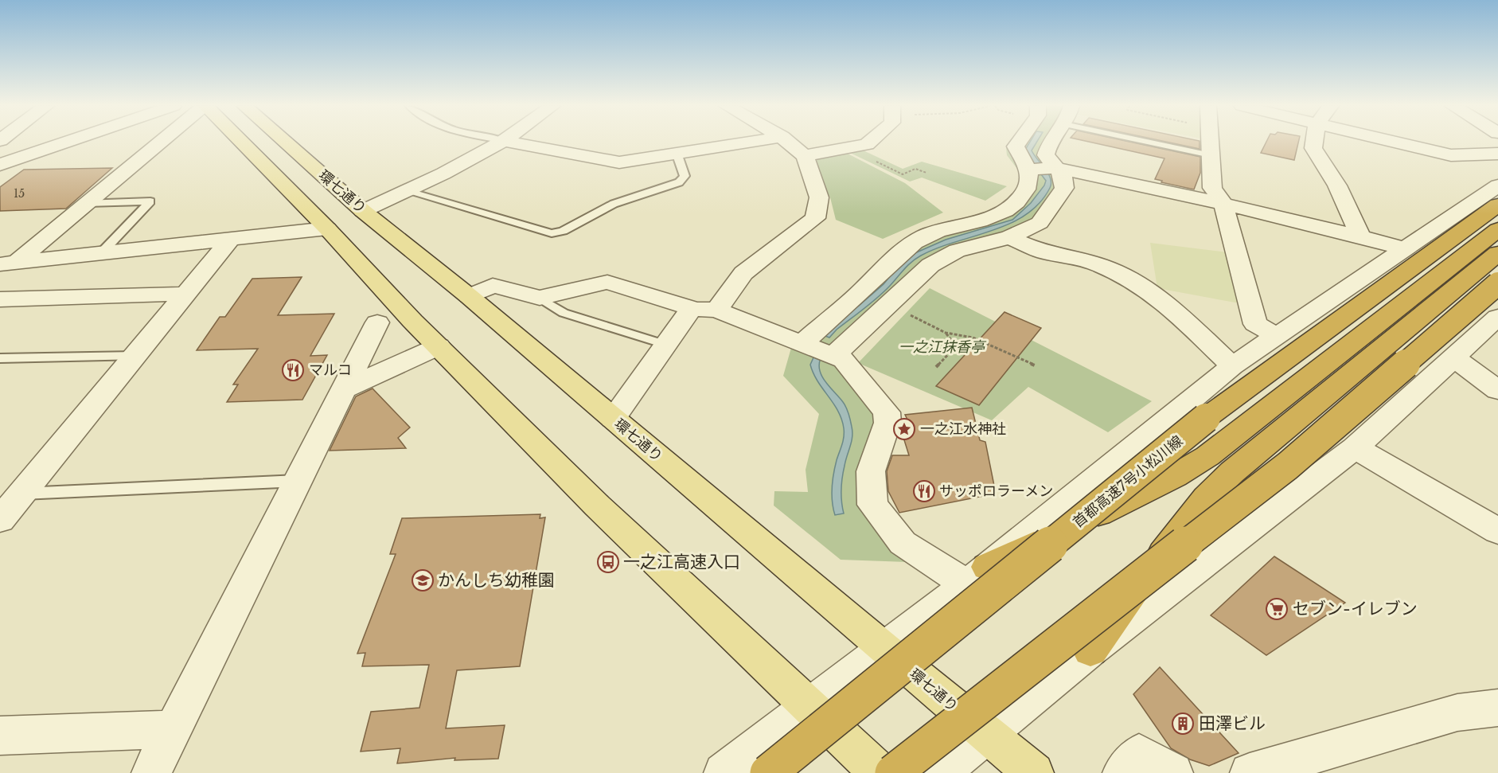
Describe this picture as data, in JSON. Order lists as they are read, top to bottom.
{
  "streets": {
    "highway": ["首都高速7号小松川線"],
    "main road": ["環七通り"]
  },
  "parks": ["一之江抹香亭"],
  "places": {
    "restaurant": ["マルコ", "サッポロラーメン"],
    "place": ["一之江水神社"],
    "bus stop": ["一之江高速入口"],
    "school or university": ["かんしち幼稚園"],
    "supermarket": ["セブン-イレブン"],
    "building": ["田澤ビル"]
  },
  "house_numbers": ["15"]
}
